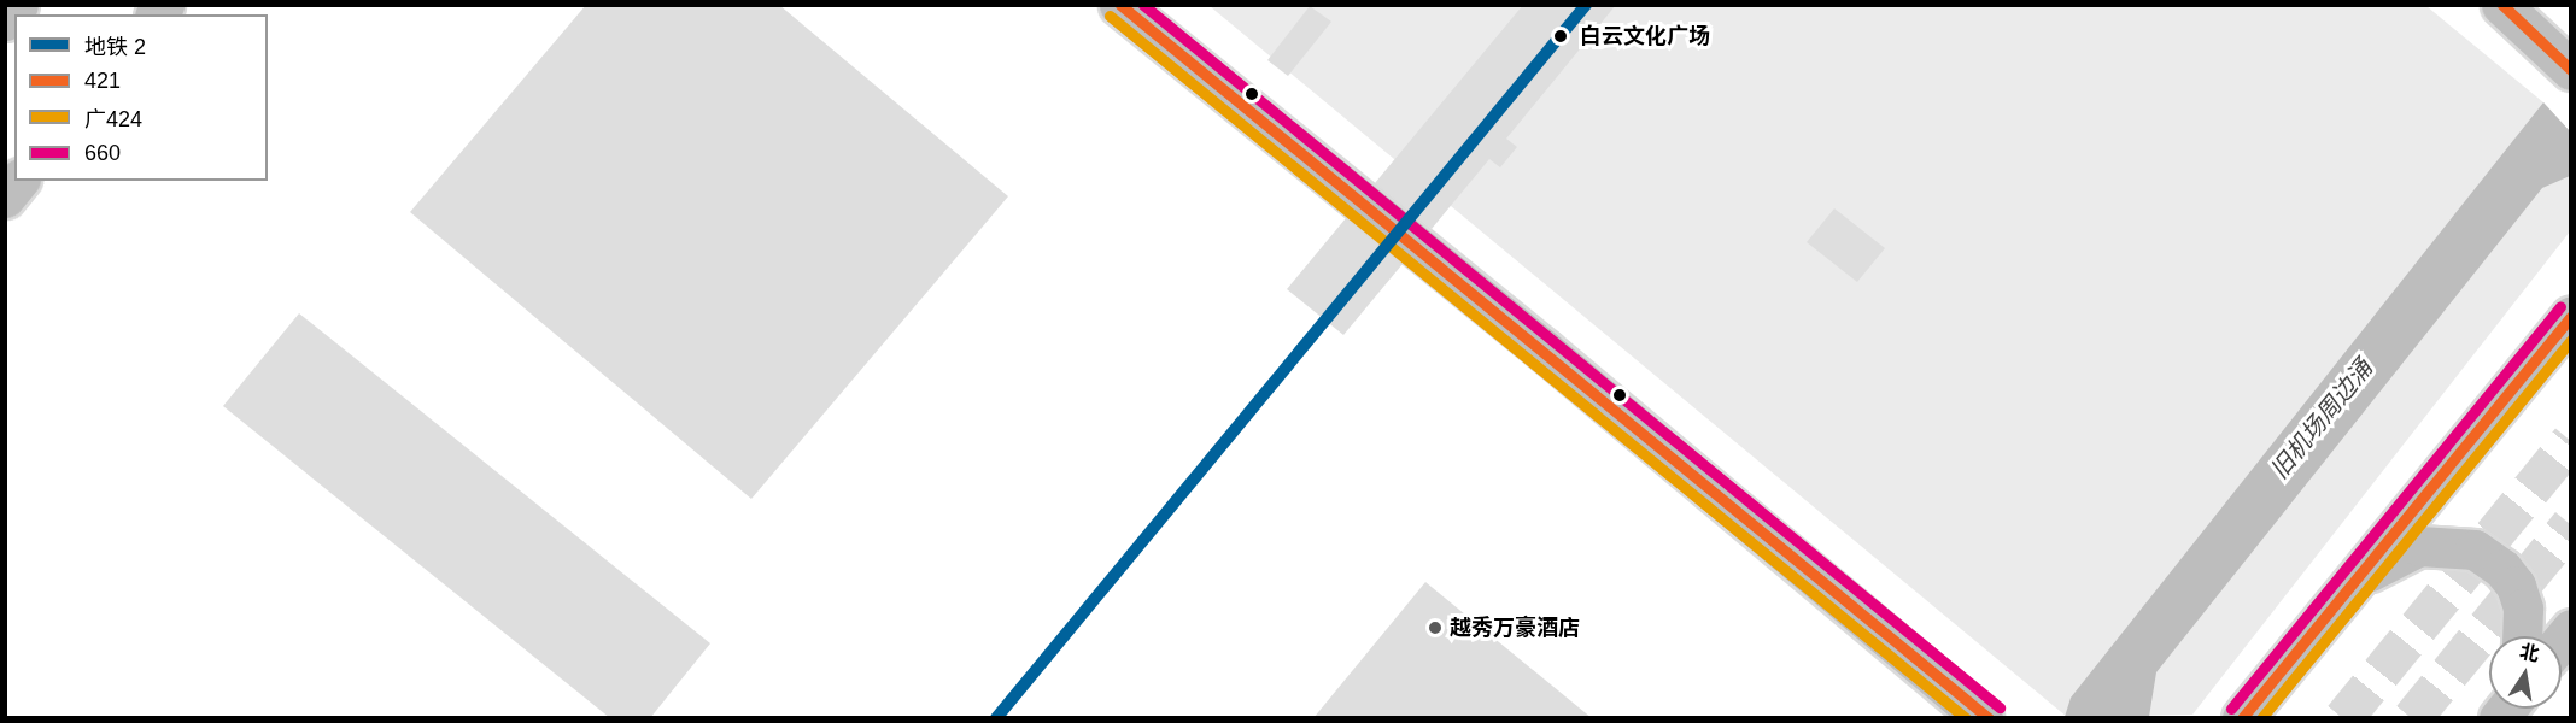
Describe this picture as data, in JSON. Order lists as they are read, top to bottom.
{
  "water": ["旧机场周边涌"],
  "places": ["白云文化广场", "越秀万豪酒店"],
  "lines": [
    "metro line 2",
    "transit line 421",
    "transit line 660",
    "transit line 广424"
  ],
  "legend": [
    "地铁 2",
    "421",
    "广424",
    "660"
  ],
  "north": "top"
}
